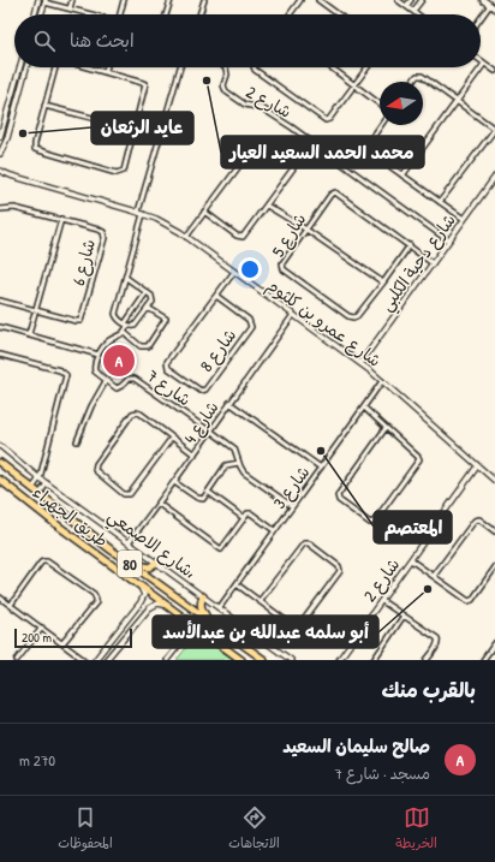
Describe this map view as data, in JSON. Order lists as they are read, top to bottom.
{
  "streets": {
    "highway": ["طريق الجهراء", "80"],
    "street": [
      "شارع 2",
      "شارع 5",
      "شارع 6",
      "شارع دحية الكلبي",
      "شارع عمرو بن كلثوم",
      "شارع 8",
      "شارع 7",
      "شارع 4",
      "شارع 3",
      "شارع الاصمعي،"
    ]
  },
  "crossings": [
    ["شارع 2", "شارع دحية الكلبي"],
    ["شارع 2", "شارع عمرو بن كلثوم"],
    ["شارع 5", "شارع دحية الكلبي"],
    ["شارع دحية الكلبي", "شارع عمرو بن كلثوم"],
    ["شارع عمرو بن كلثوم", "شارع 8"],
    ["شارع عمرو بن كلثوم", "شارع 4"],
    ["شارع عمرو بن كلثوم", "شارع 3"],
    ["شارع 7", "شارع 4"],
    ["شارع 4", "شارع الاصمعي،"],
    ["شارع 3", "شارع الاصمعي،"],
    ["طريق الجهراء", "شارع الاصمعي،"]
  ],
  "places": [
    "محمد الحمد السعيد العيار",
    "عايد الرثعان",
    "المعتصم",
    "أبو سلمه عبدالله بن عبدالأسد"
  ],
  "scale_bar": "200 m",
  "north": "left",
  "page": {
    "search": "ابحث هنا",
    "pins": "A",
    "scale": "200 m",
    "heading": "بالقرب منك",
    "list": [
      {
        "mark": "A",
        "name": "صالح سليمان السعيد",
        "note": "مسجد · شارع 7",
        "value": "270 m"
      }
    ],
    "nav": ["الخريطة", "الاتجاهات", "المحفوظات"]
  }
}
